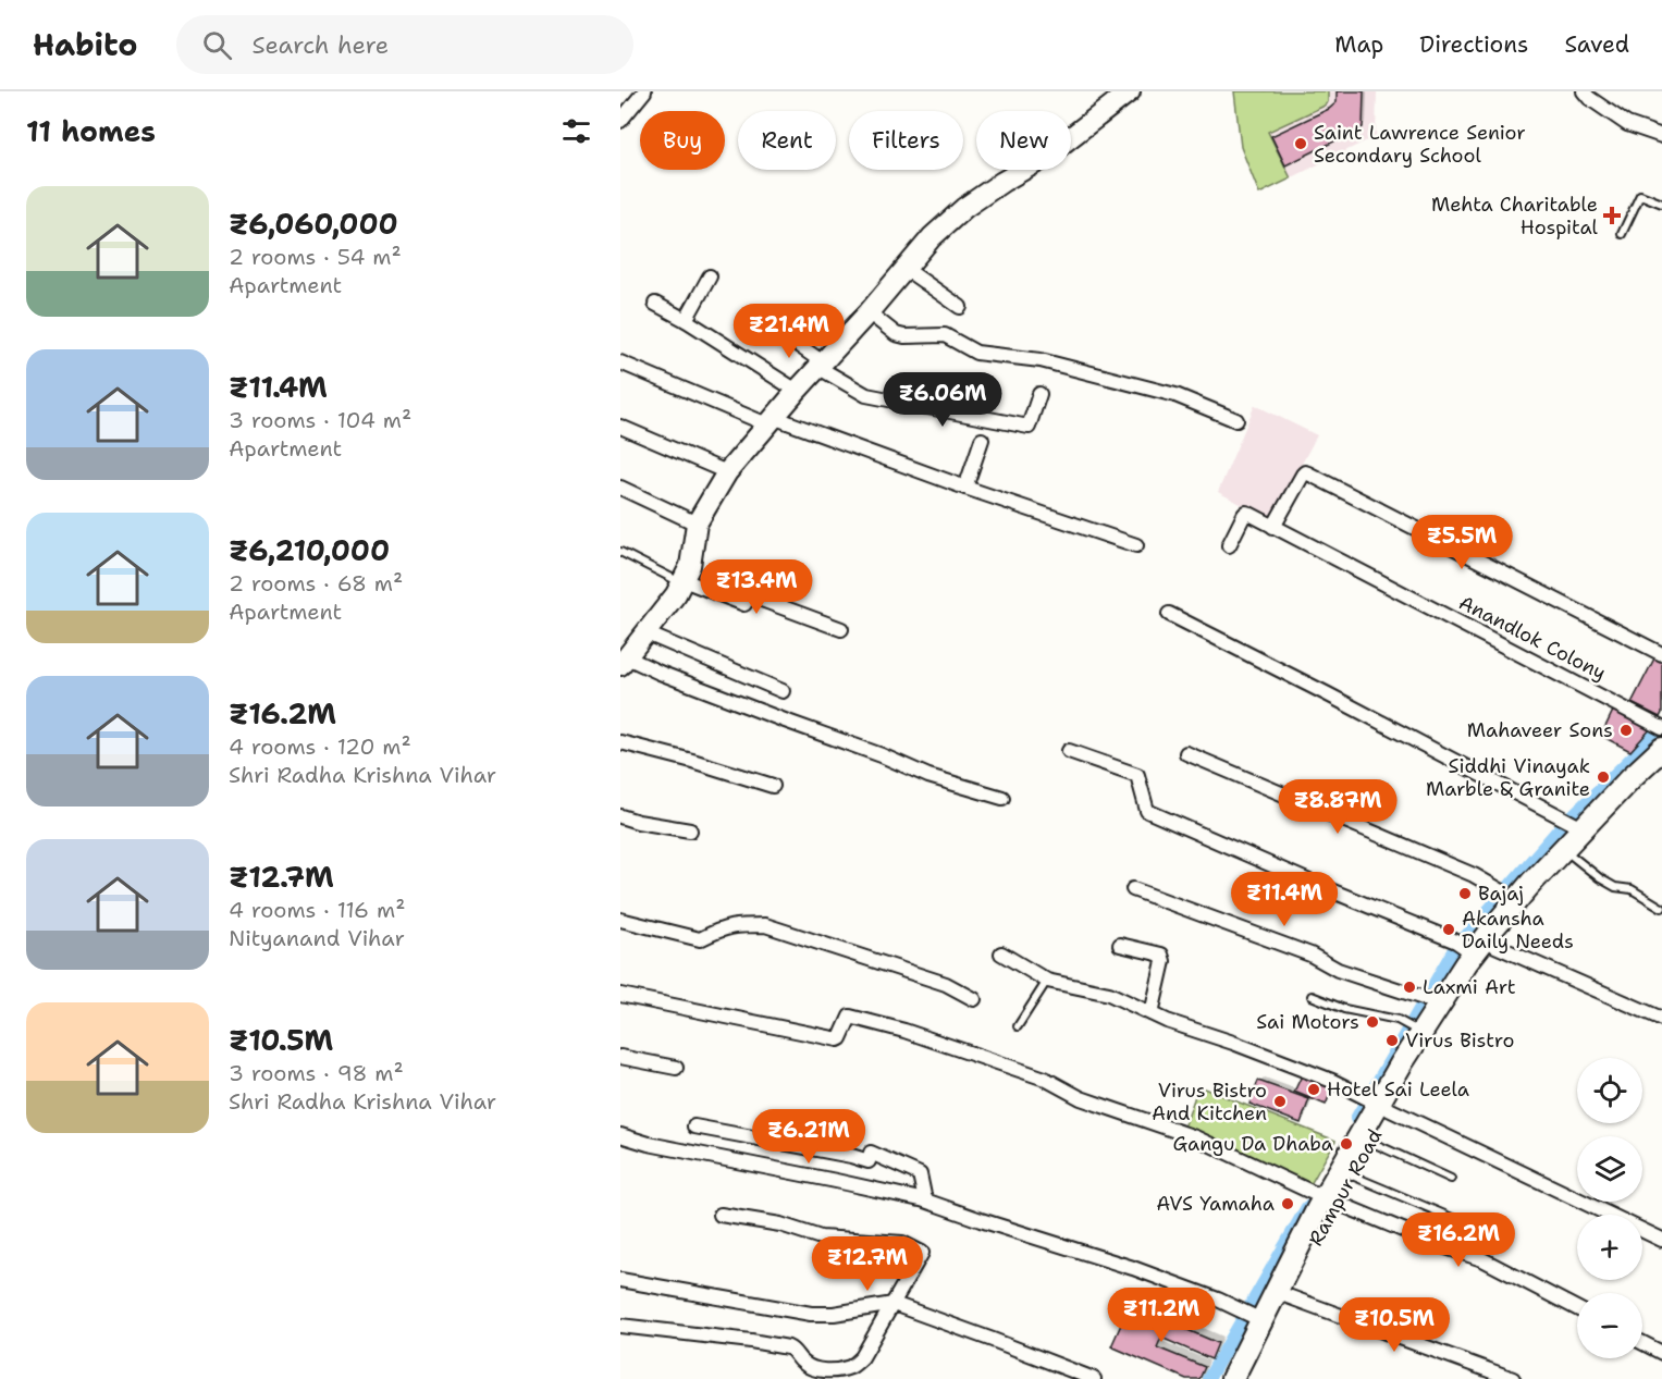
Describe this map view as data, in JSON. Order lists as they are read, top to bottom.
{
  "streets": {
    "main road": ["Rampur Road"],
    "street": ["Anandlok Colony"]
  },
  "places": {
    "other": [
      "Saint Lawrence Senior Secondary School",
      "Mahaveer Sons",
      "Siddhi Vinayak Marble & Granite",
      "Bajaj",
      "Akansha Daily Needs",
      "Laxmi Art",
      "Sai Motors",
      "Virus Bistro",
      "Hotel Sai Leela",
      "Virus Bistro And Kitchen",
      "Gangu Da Dhaba",
      "AVS Yamaha"
    ],
    "health": ["Mehta Charitable Hospital"]
  },
  "page": {
    "header": "Habito",
    "search": "Search here",
    "nav": ["Map", "Directions", "Saved"],
    "heading": "11 homes",
    "chip": [
      "Buy",
      "Rent",
      "Filters",
      "New"
    ],
    "list": [
      {
        "name": "₹6,060,000",
        "note": "2 rooms · 54 m² · Apartment"
      },
      {
        "name": "₹11.4M",
        "note": "3 rooms · 104 m² · Apartment"
      },
      {
        "name": "₹6,210,000",
        "note": "2 rooms · 68 m² · Apartment"
      },
      {
        "name": "₹16.2M",
        "note": "4 rooms · 120 m² · Shri Radha Krishna Vihar"
      },
      {
        "name": "₹12.7M",
        "note": "4 rooms · 116 m² · Nityanand Vihar"
      },
      {
        "name": "₹10.5M",
        "note": "3 rooms · 98 m² · Shri Radha Krishna Vihar"
      }
    ],
    "price": [
      "₹21.4M",
      "₹6.06M",
      "₹5.5M",
      "₹13.4M",
      "₹8.87M",
      "₹11.4M",
      "₹6.21M",
      "₹16.2M",
      "₹12.7M",
      "₹11.2M",
      "₹10.5M"
    ],
    "map_buttons": ["+", "−"]
  }
}
